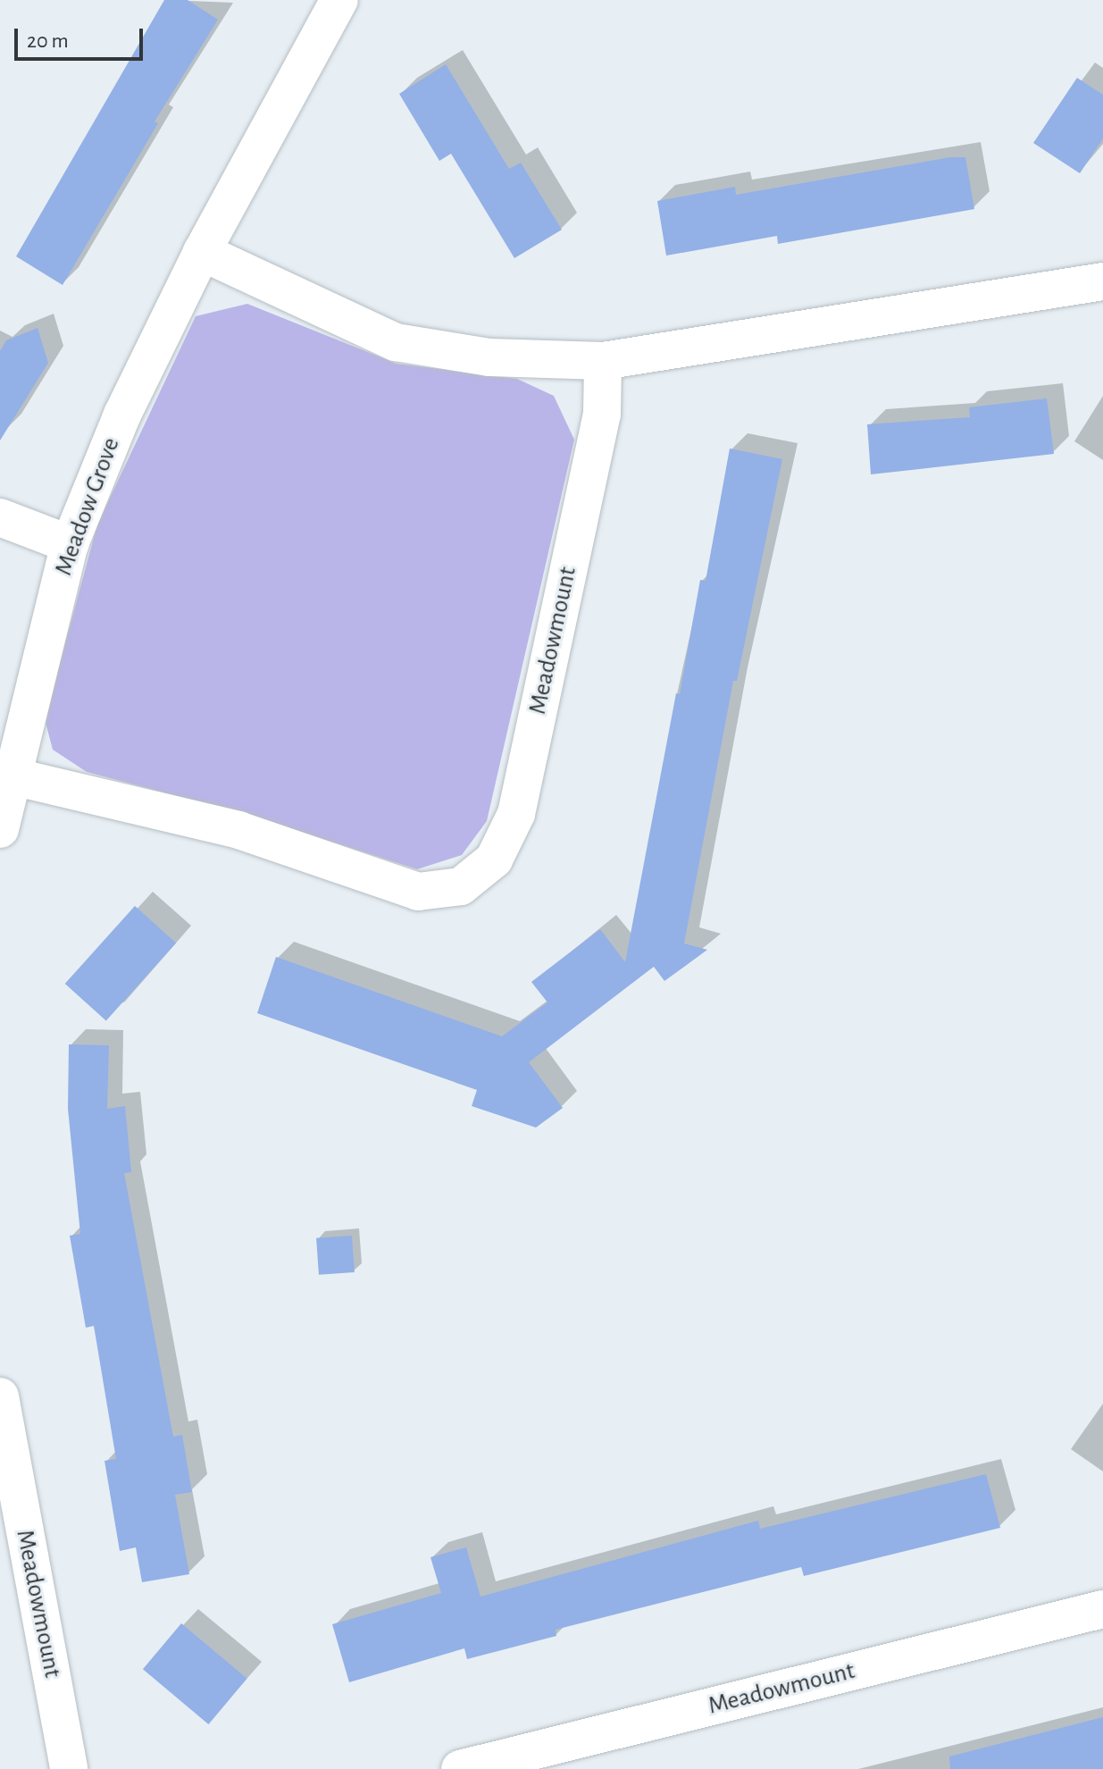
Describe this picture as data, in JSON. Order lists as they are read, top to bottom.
{
  "streets": {
    "street": ["Meadow Grove", "Meadowmount"]
  },
  "crossings": [
    ["Meadow Grove", "Meadowmount"]
  ],
  "scale_bar": "20 m"
}
